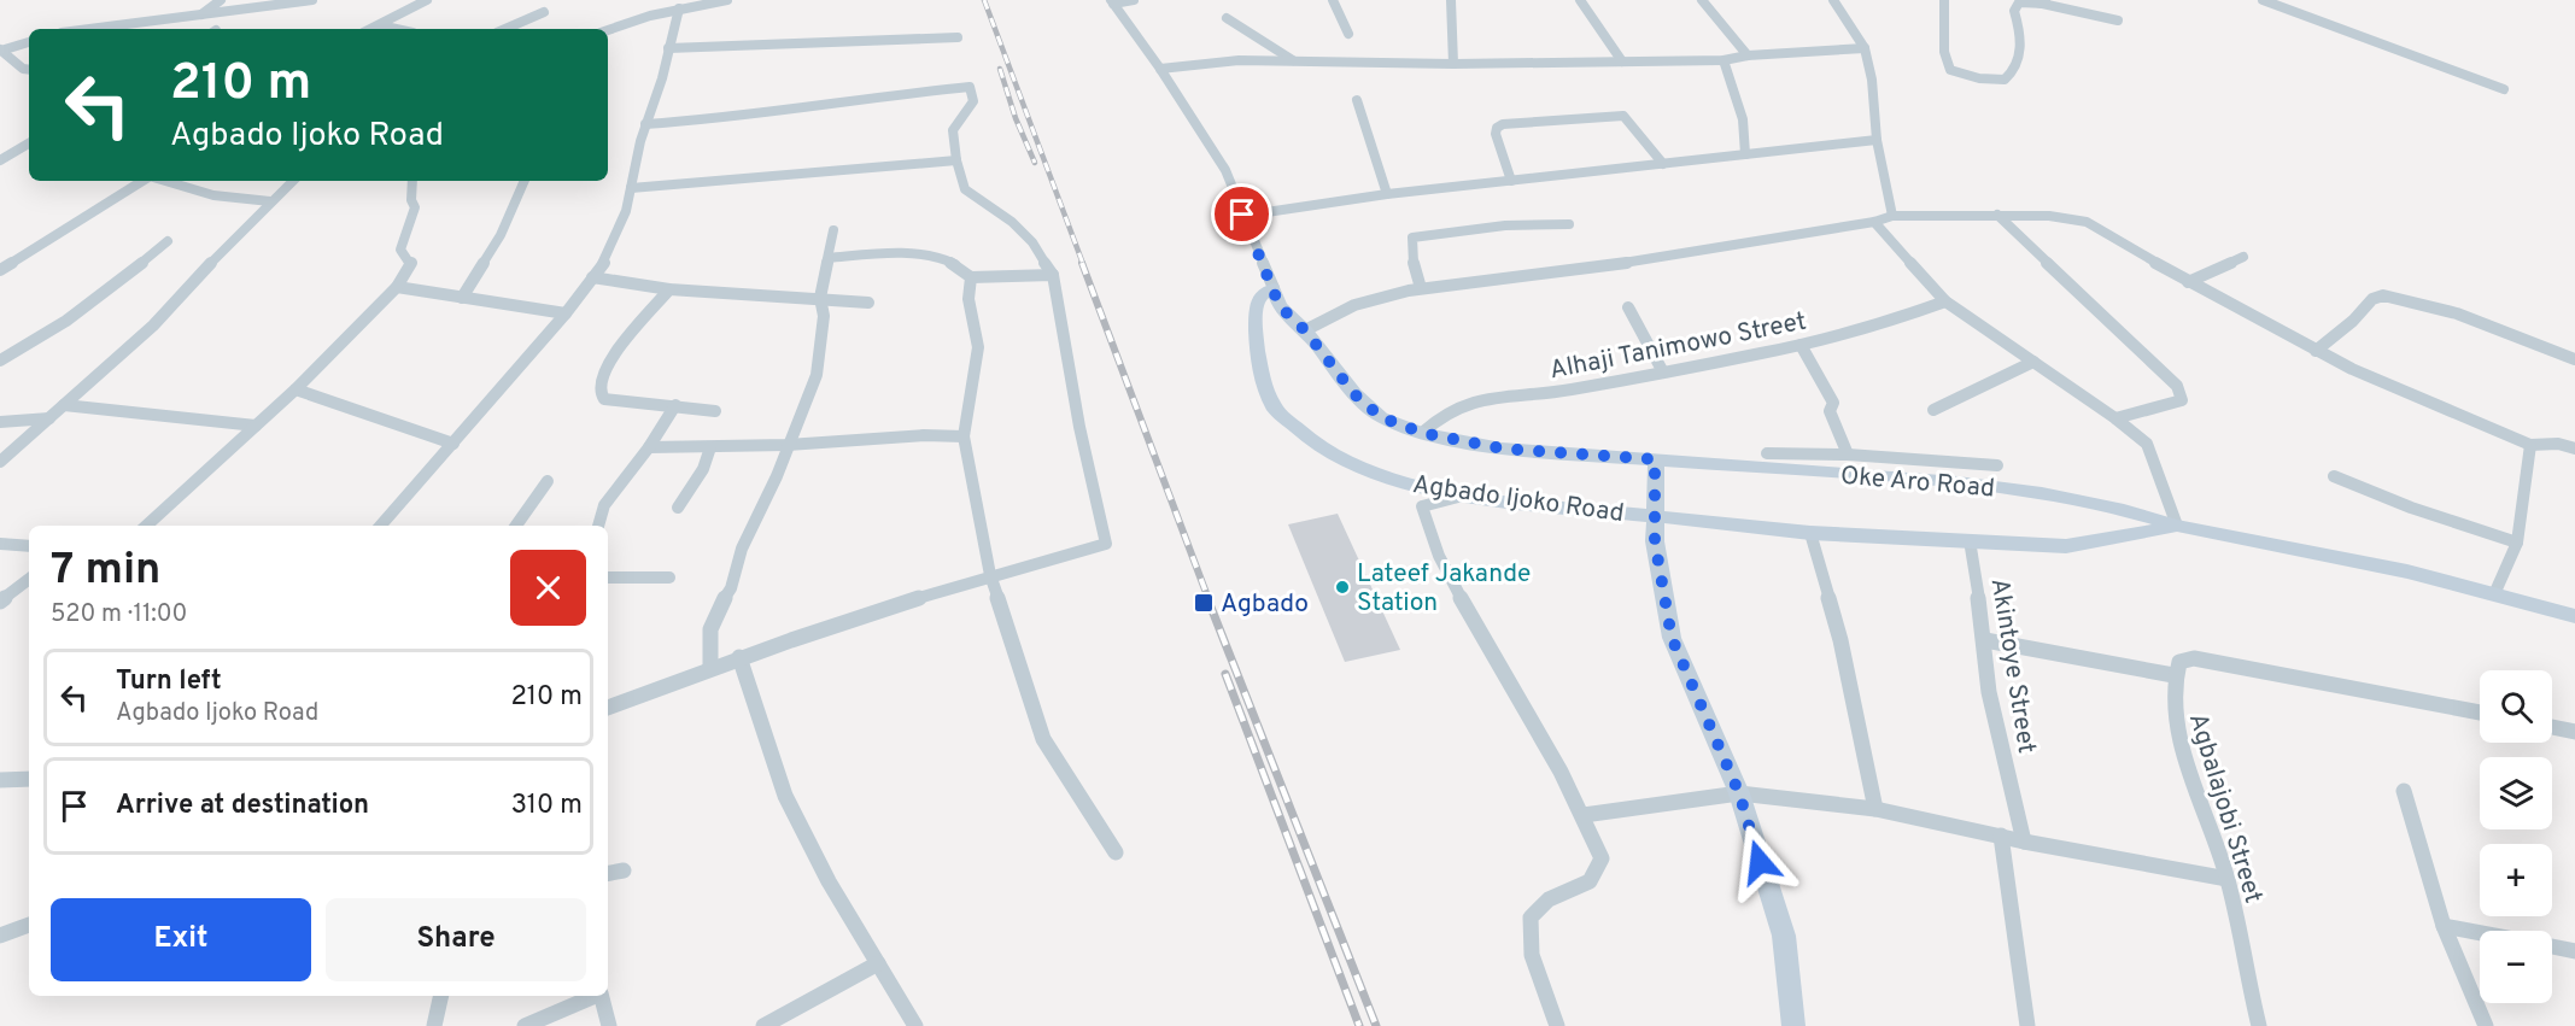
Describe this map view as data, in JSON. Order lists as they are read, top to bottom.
{
  "streets": {
    "main road": ["Oke Aro Road", "Agbado Ijoko Road"],
    "street": ["Alhaji Tanimowo Street", "Akintoye Street", "Agbalajobi Street"]
  },
  "crossings": [
    ["Alhaji Tanimowo Street", "Agbado Ijoko Road"],
    ["Oke Aro Road", "Agbado Ijoko Road"],
    ["Oke Aro Road", "Akintoye Street"]
  ],
  "places": {
    "other": ["Lateef Jakande Station"],
    "transit": ["Agbado"]
  },
  "page": {
    "turn": ["210 m", "Agbado Ijoko Road"],
    "heading": ["7 min", "520 m · 11:00"],
    "list": [
      {
        "name": "Turn left",
        "note": "Agbado Ijoko Road",
        "value": "210 m"
      },
      {
        "name": "Arrive at destination",
        "value": "310 m"
      }
    ],
    "map_buttons": ["+", "−"],
    "buttons": ["Exit", "Share"]
  }
}
